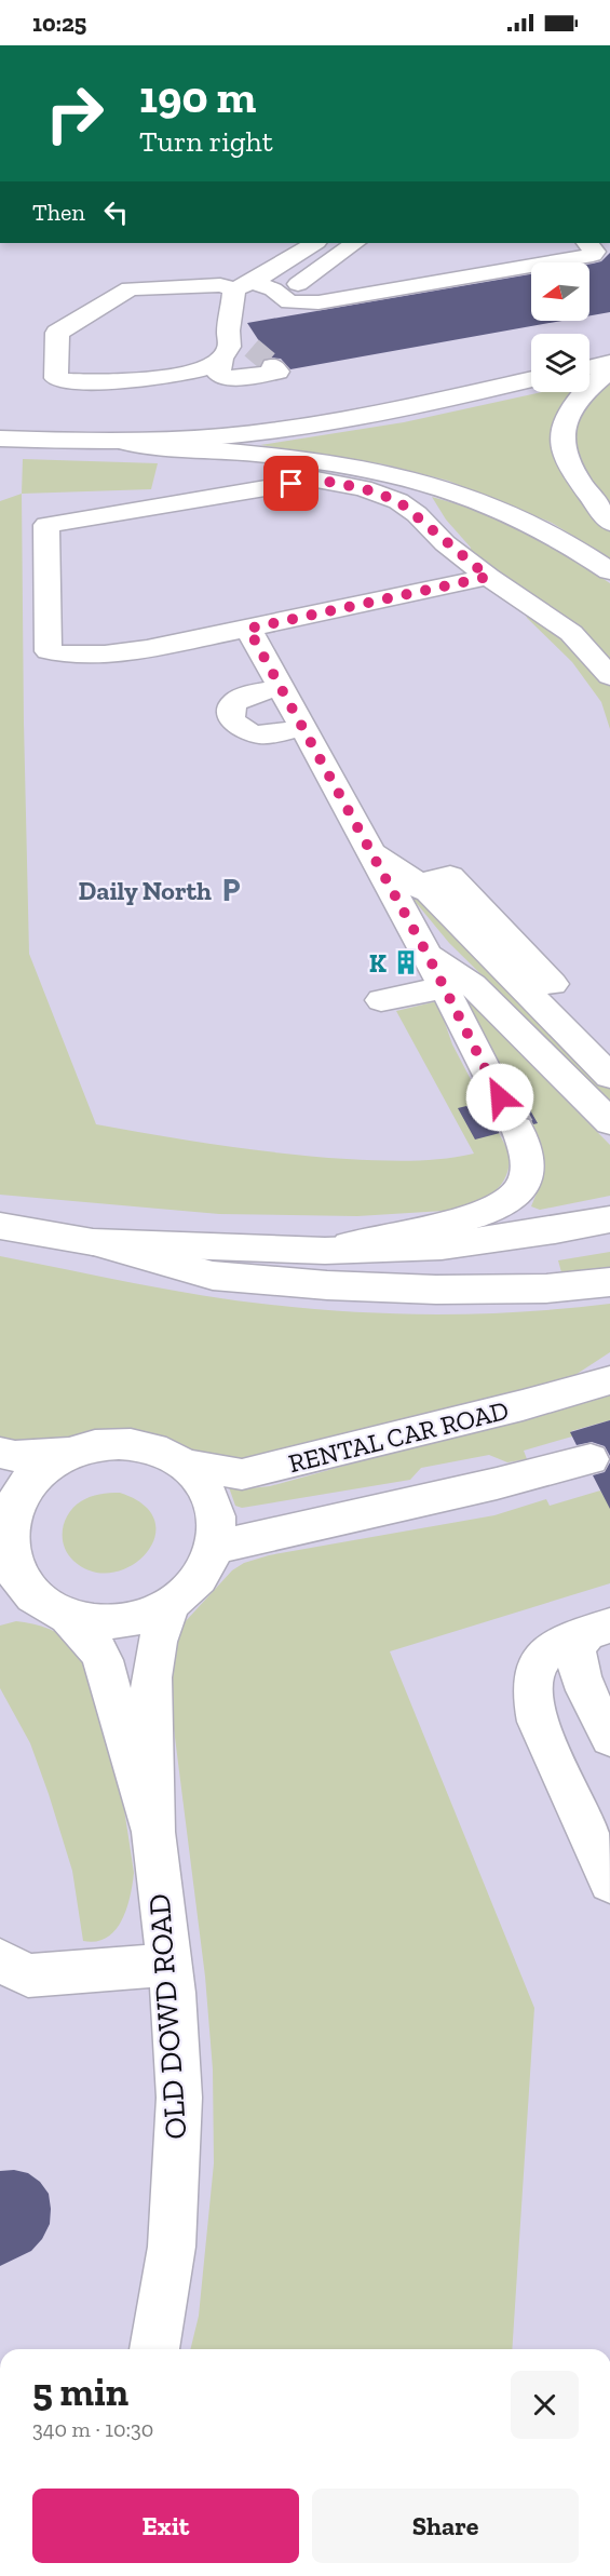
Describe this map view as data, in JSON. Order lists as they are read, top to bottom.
{
  "streets": {
    "street": ["RENTAL CAR ROAD", "OLD DOWD ROAD"]
  },
  "crossings": [
    ["RENTAL CAR ROAD", "OLD DOWD ROAD"]
  ],
  "places": {
    "parking": ["Daily North"],
    "building": ["K"]
  },
  "north": "left",
  "page": {
    "status": "10:25",
    "turn": ["190 m", "Turn right"],
    "then": "Then",
    "heading": ["5 min", "340 m · 10:30"],
    "buttons": ["Exit", "Share"]
  }
}
